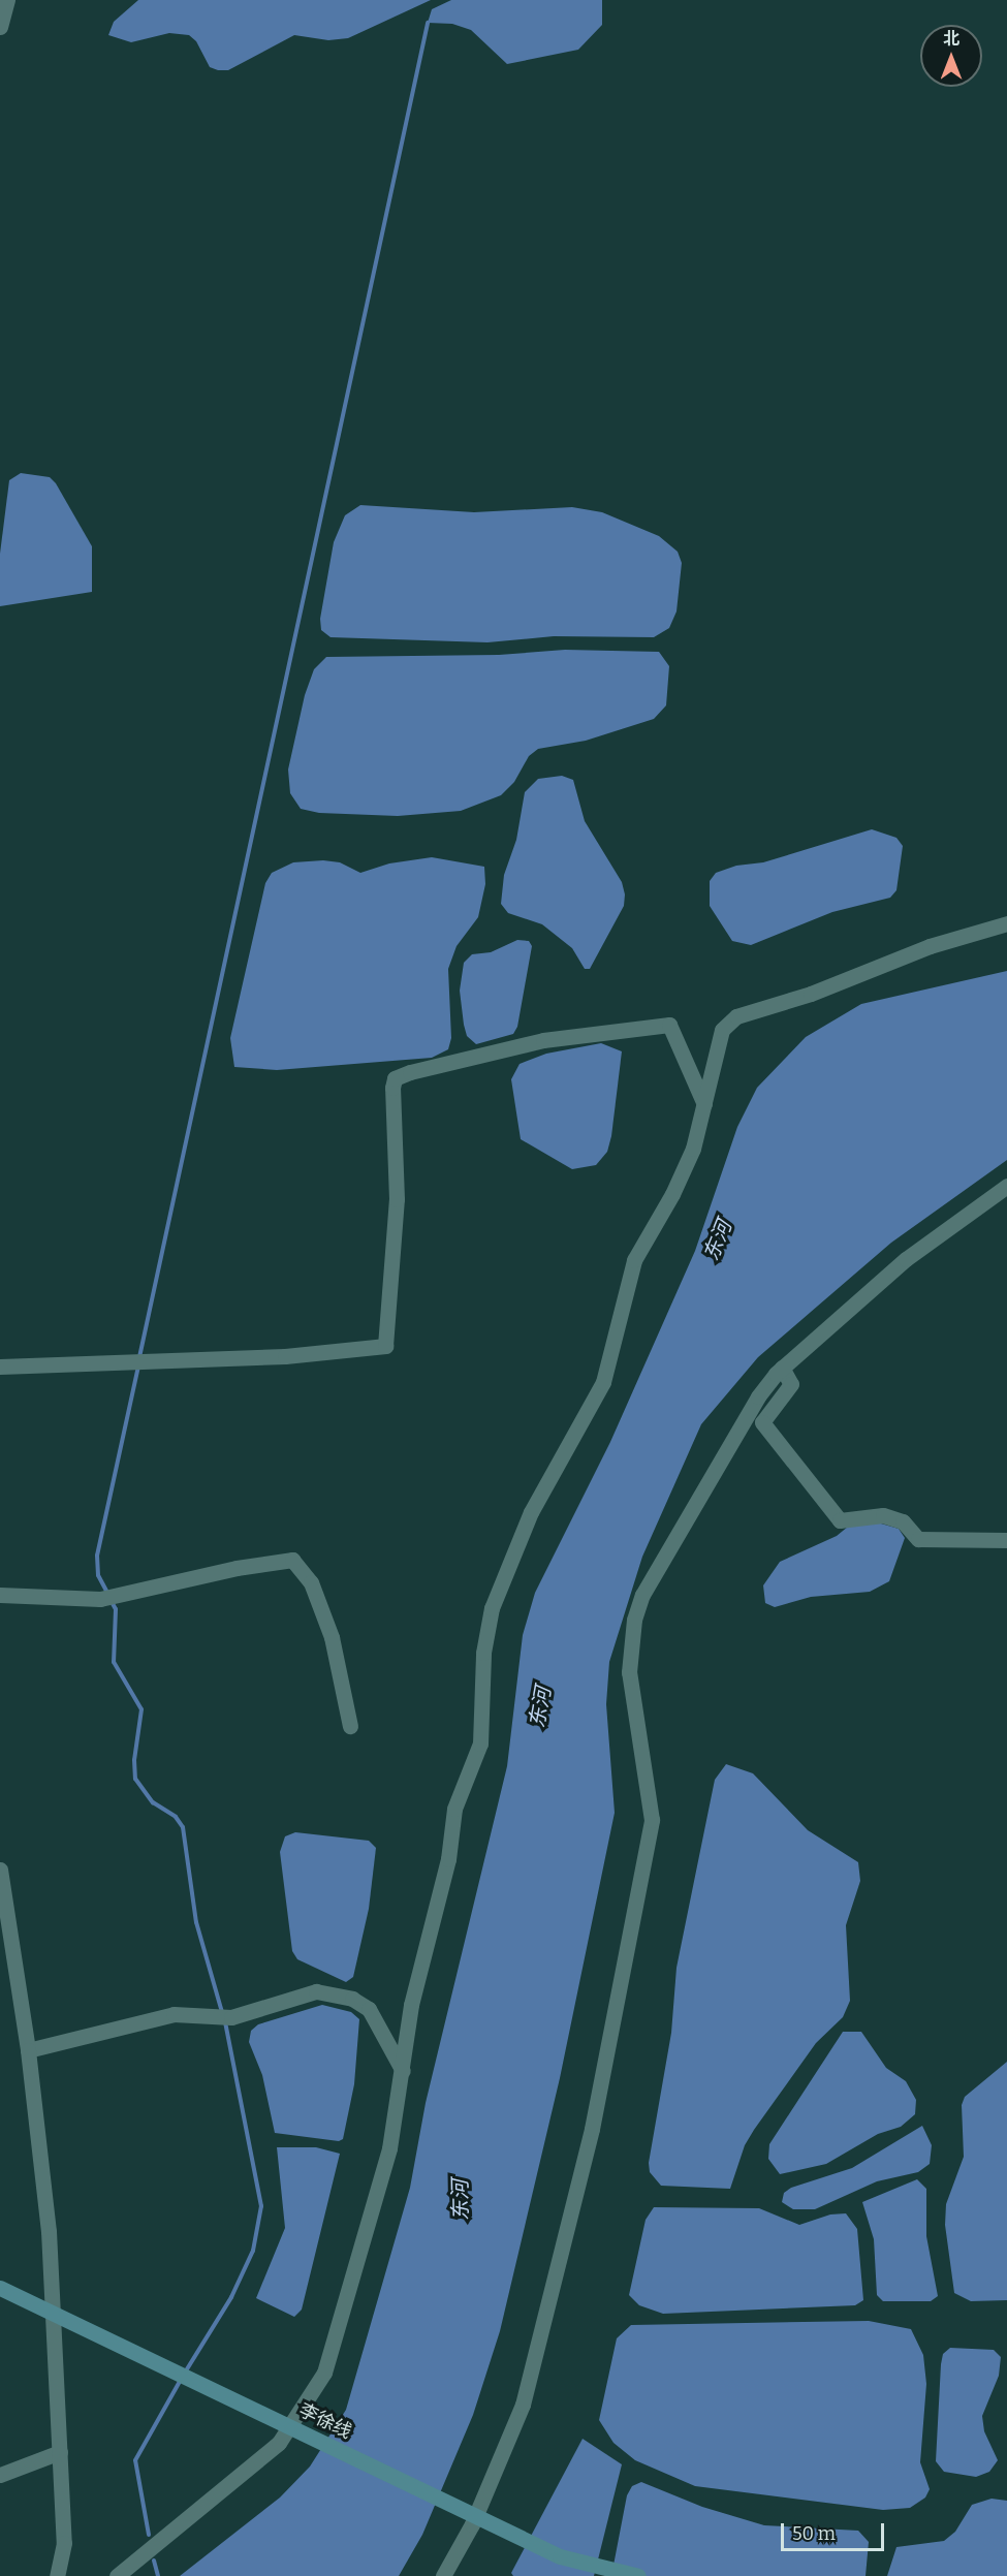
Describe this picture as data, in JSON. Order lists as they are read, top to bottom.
{
  "streets": {
    "main road": ["李徐线"]
  },
  "water": ["东河"],
  "scale_bar": "50 m",
  "north": "top"
}
